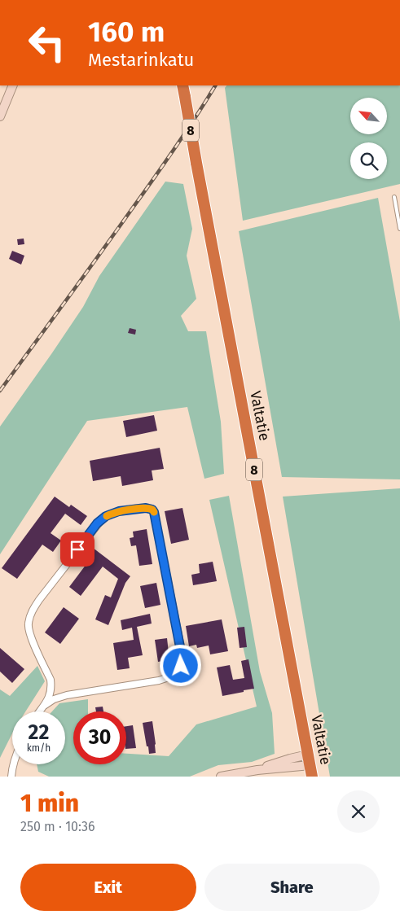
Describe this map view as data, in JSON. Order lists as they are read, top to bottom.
{
  "streets": {
    "highway": ["8", "Valtatie"]
  },
  "north": "top left",
  "page": {
    "turn": ["160 m", "Mestarinkatu"],
    "speed": "22 km/h",
    "limit": "30",
    "heading": ["1 min", "250 m · 10:36"],
    "buttons": ["Exit", "Share"]
  }
}
